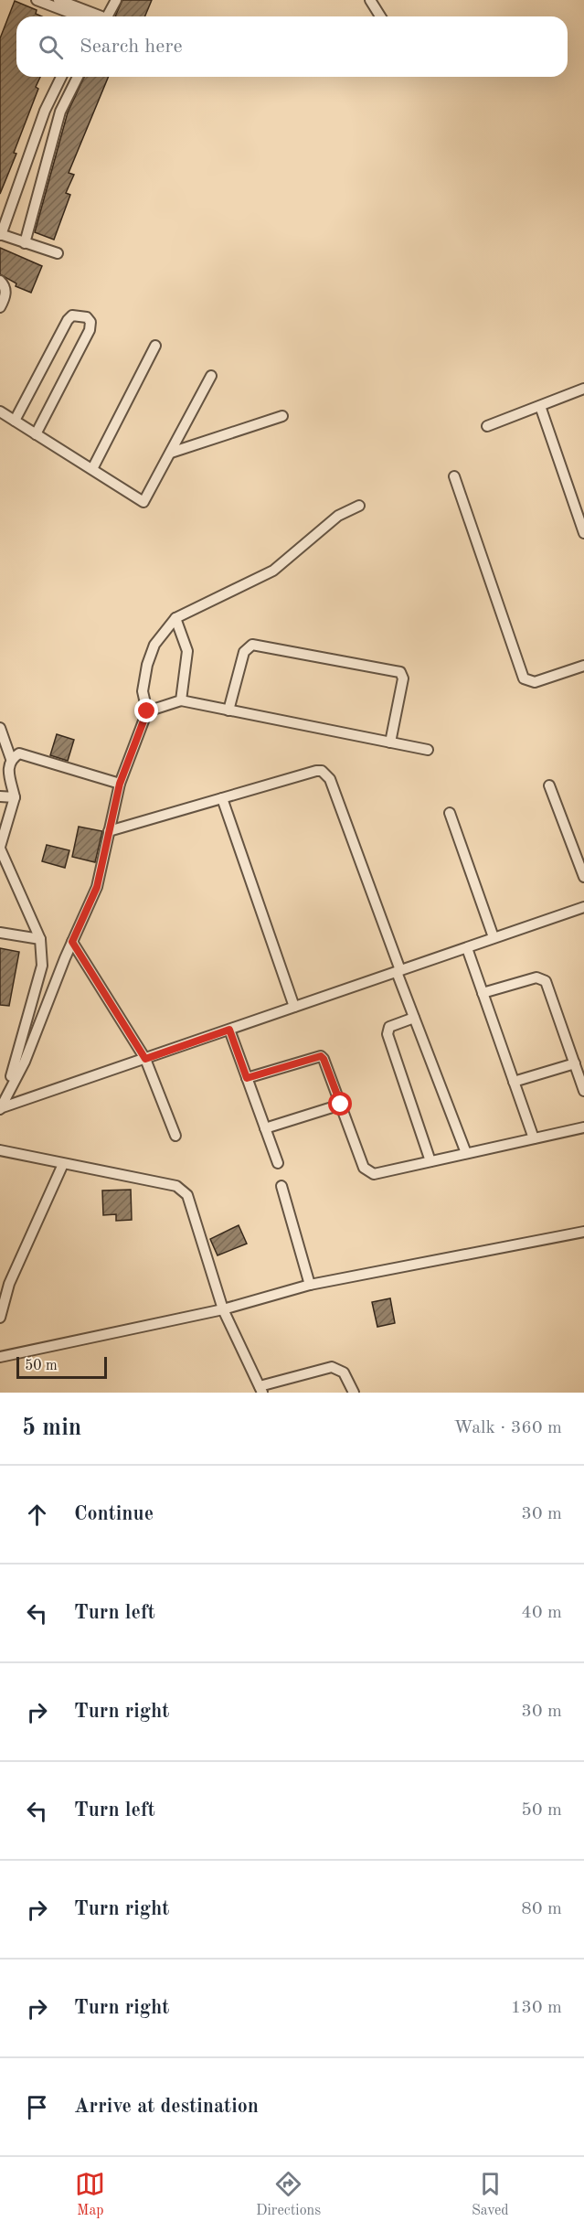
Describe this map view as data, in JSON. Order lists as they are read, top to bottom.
{
  "scale_bar": "50 m",
  "page": {
    "search": "Search here",
    "scale": "50 m",
    "heading": ["5 min", "Walk · 360 m"],
    "list": [
      ["Continue", "30 m"],
      ["Turn left", "40 m"],
      ["Turn right", "30 m"],
      ["Turn left", "50 m"],
      ["Turn right", "80 m"],
      ["Turn right", "130 m"],
      "Arrive at destination"
    ],
    "nav": ["Map", "Directions", "Saved"]
  }
}
